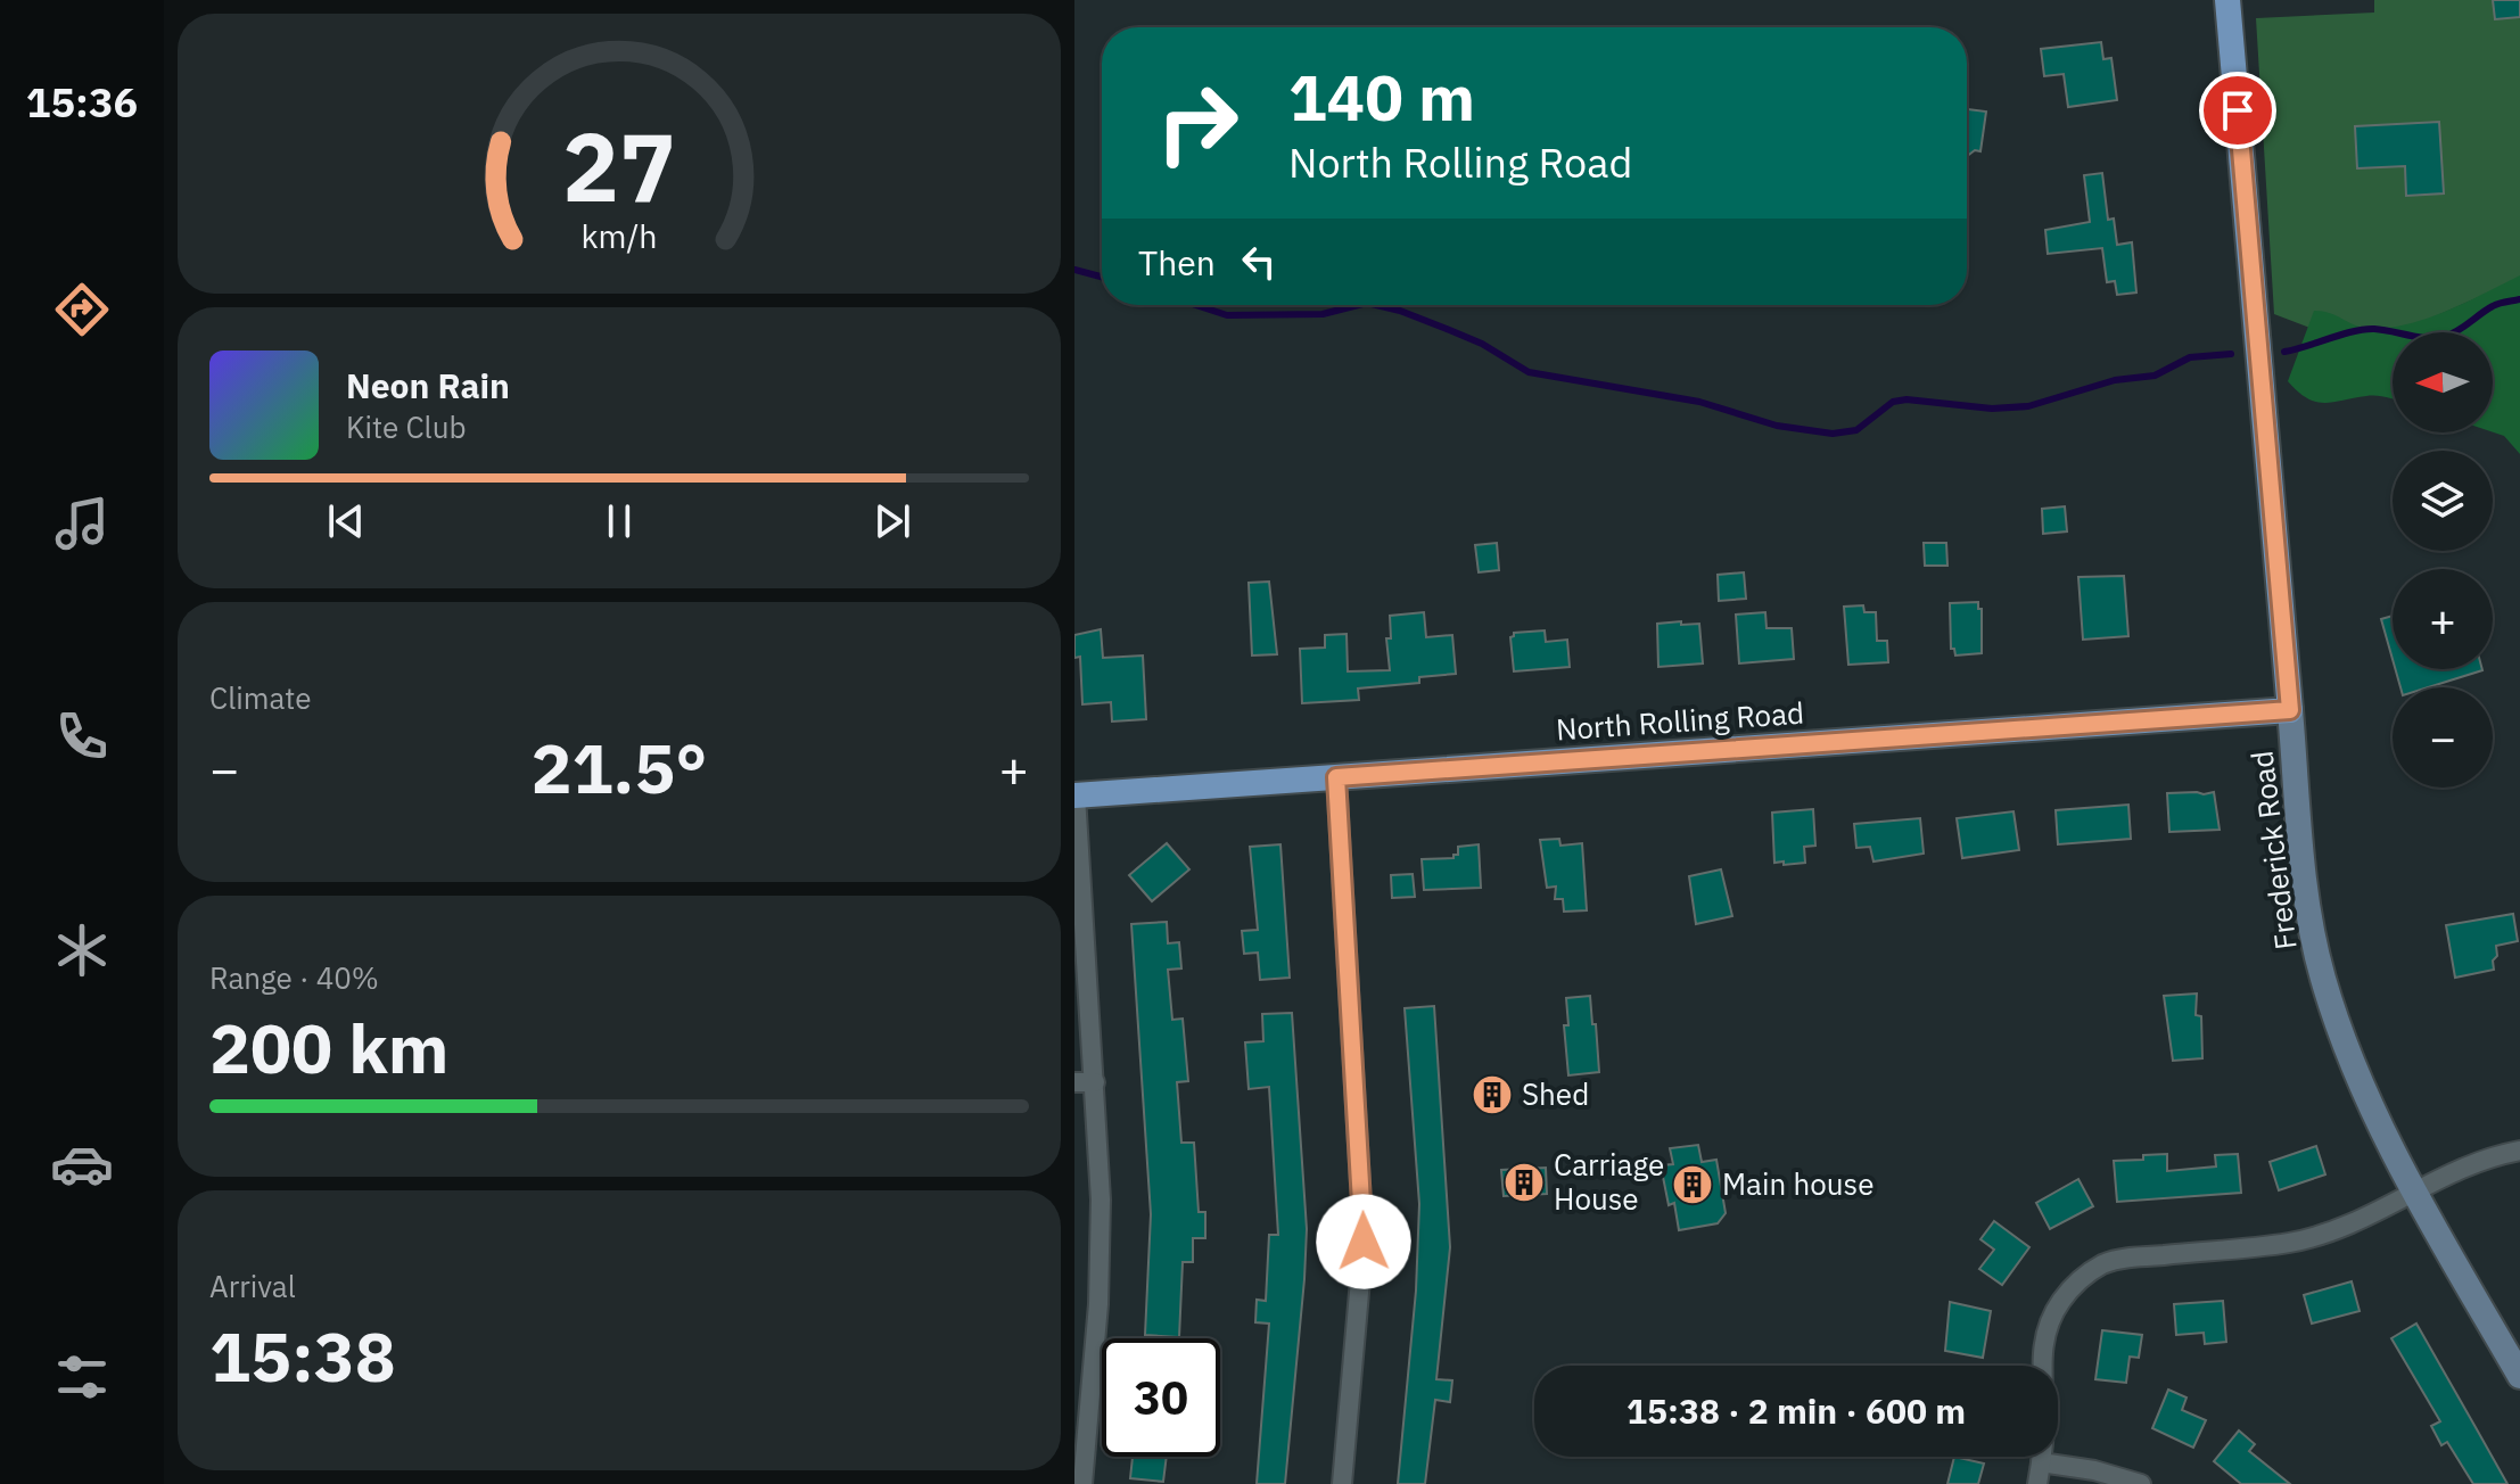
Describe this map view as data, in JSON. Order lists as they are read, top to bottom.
{
  "streets": {
    "main road": ["North Rolling Road", "Frederick Road"]
  },
  "crossings": [
    ["North Rolling Road", "Frederick Road"]
  ],
  "places": {
    "building": ["Shed", "Carriage House", "Main house"]
  },
  "north": "left",
  "page": {
    "tabs": "15:36",
    "turn": ["140 m", "North Rolling Road"],
    "then": "Then",
    "map_buttons": ["+", "−"],
    "song": ["Neon Rain", "Kite Club"],
    "tile": [
      "Climate",
      ["Range · 40%", "200 km"],
      ["Arrival", "15:38"]
    ],
    "heat": ["−", "21.5°", "+"],
    "limit": "30",
    "trip": "15:38 · 2 min · 600 m",
    "gauge": ["27", "km/h"]
  }
}
